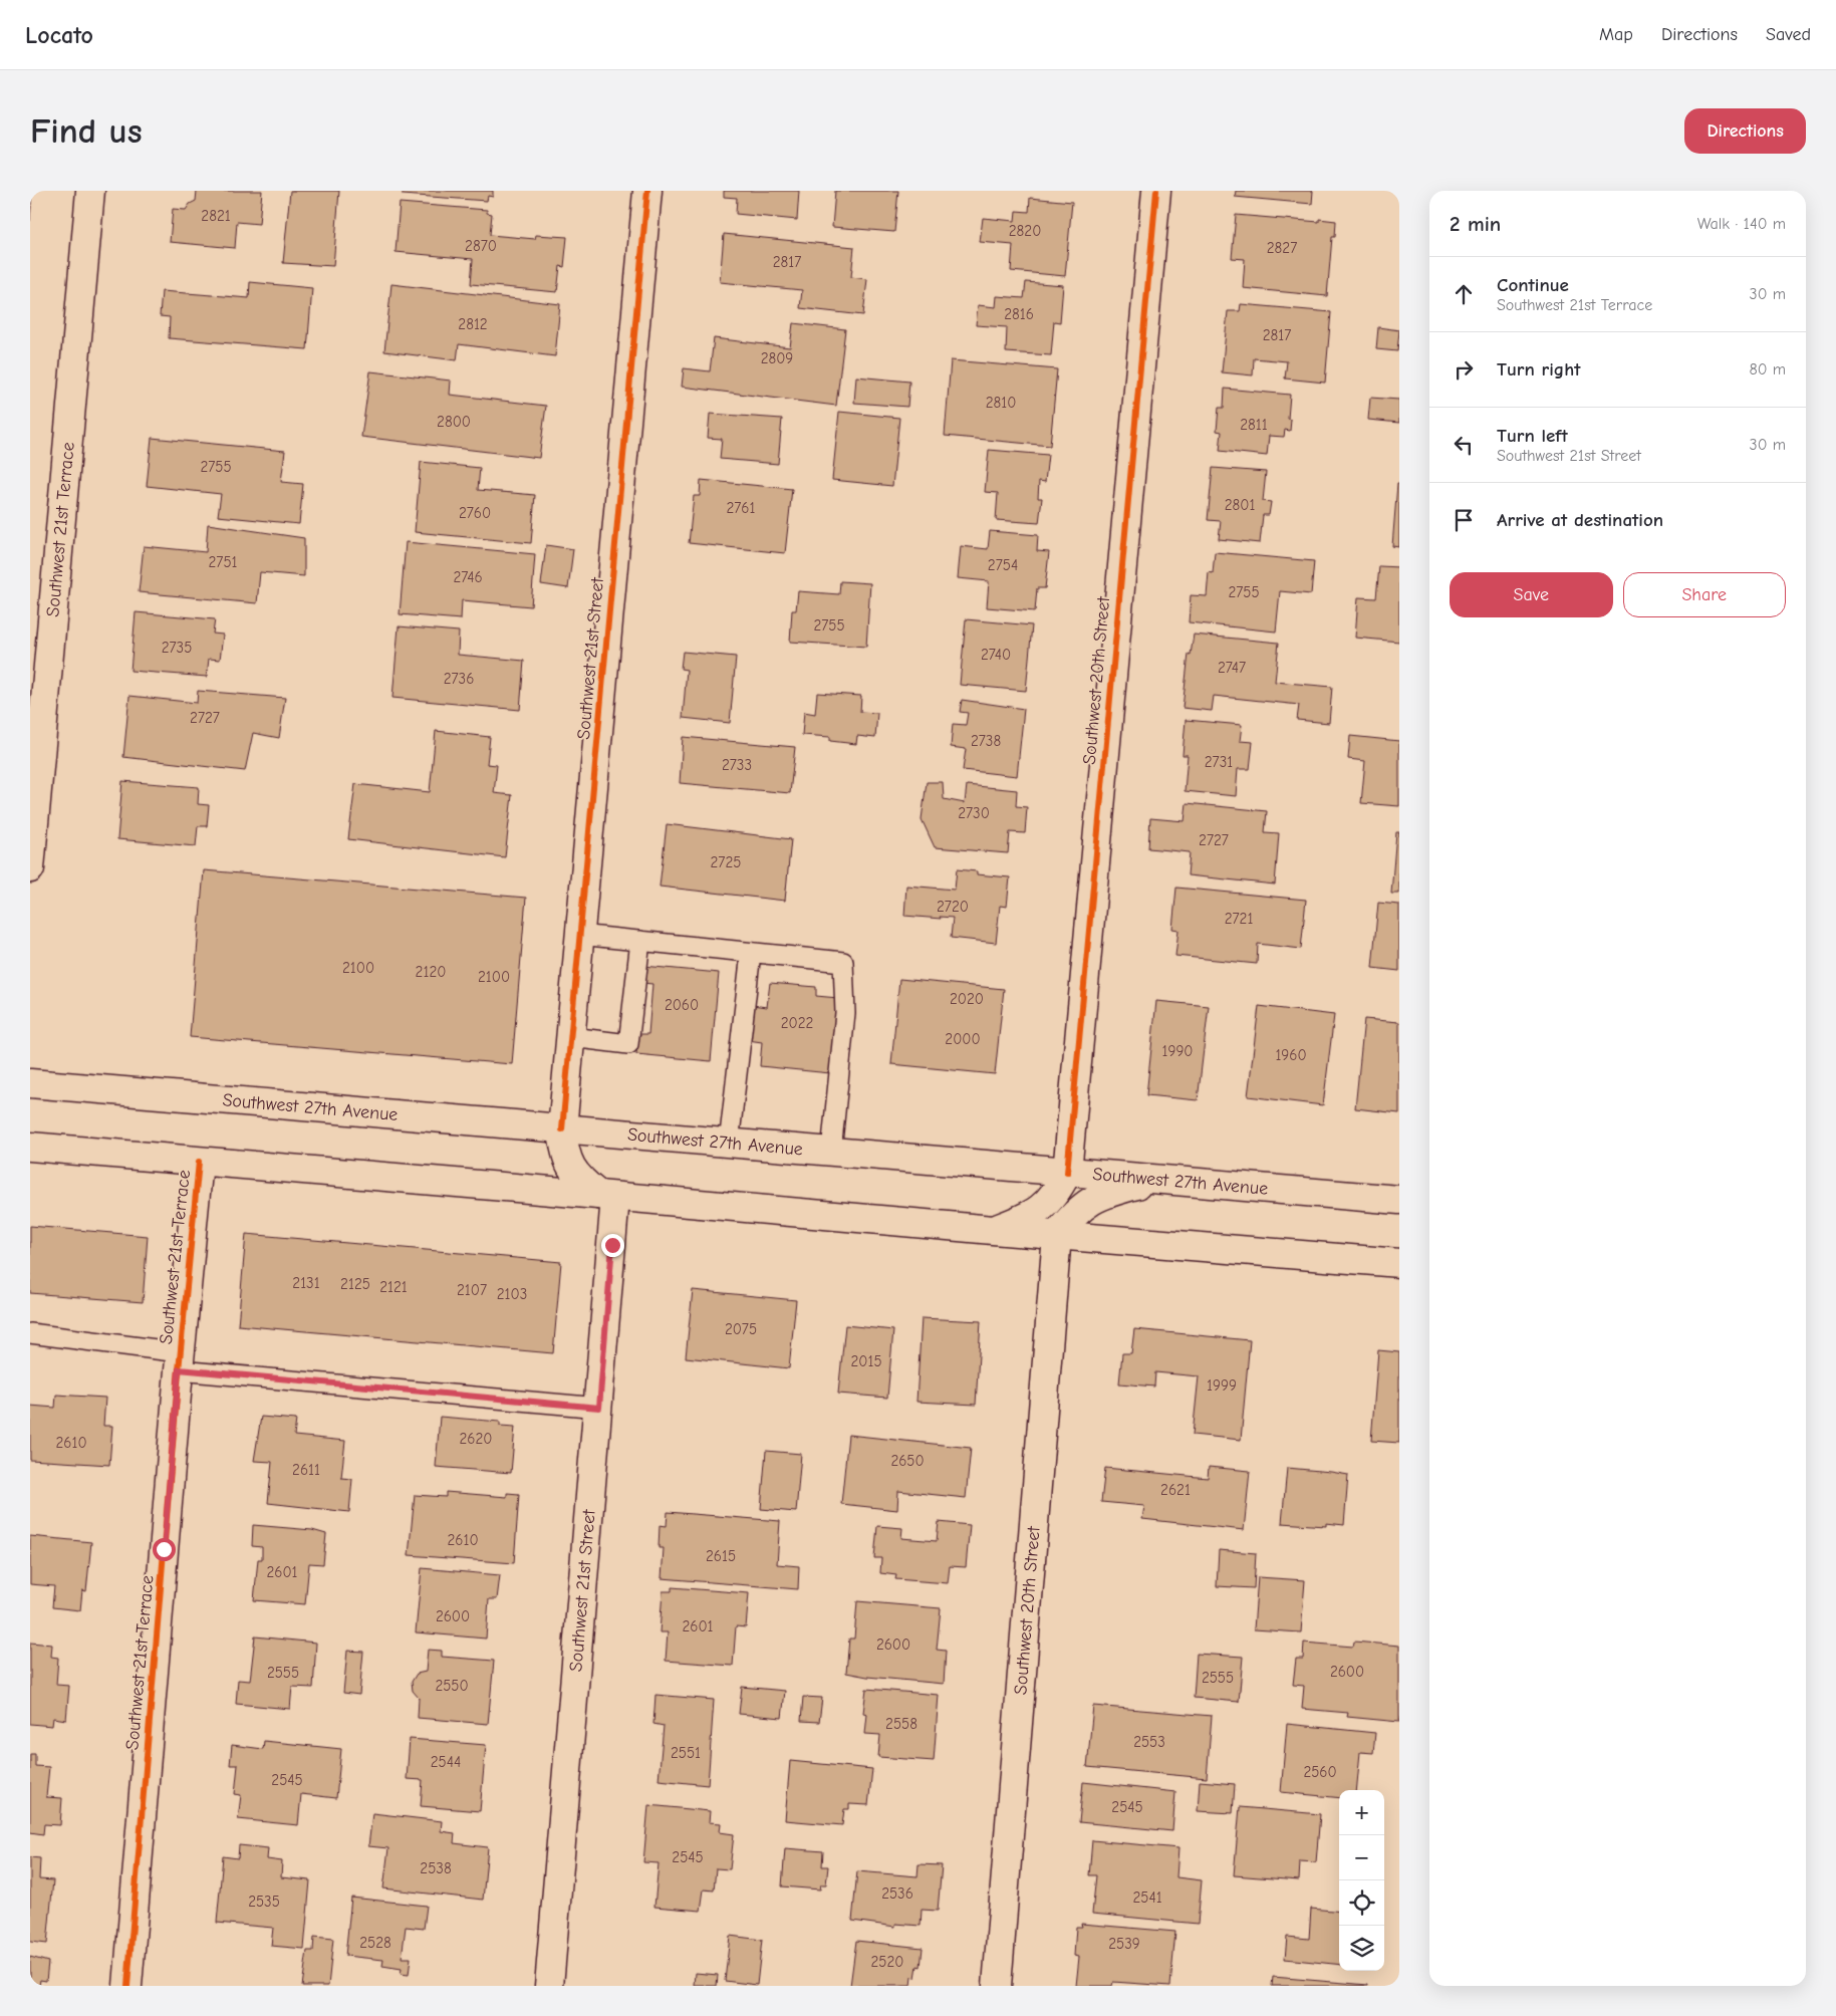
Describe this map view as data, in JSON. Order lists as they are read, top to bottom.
{
  "streets": {
    "main road": [
      "Southwest 21st Terrace",
      "Southwest 21st Street",
      "Southwest 20th Street",
      "Southwest 27th Avenue"
    ]
  },
  "crossings": [
    ["Southwest 21st Street", "Southwest 27th Avenue"],
    ["Southwest 20th Street", "Southwest 27th Avenue"]
  ],
  "house_numbers": [
    "2821",
    "2820",
    "2870",
    "2827",
    "2817",
    "2816",
    "2812",
    "2817",
    "2809",
    "2810",
    "2800",
    "2811",
    "2755",
    "2801",
    "2761",
    "2760",
    "2751",
    "2754",
    "2746",
    "2755",
    "2755",
    "2735",
    "2740",
    "2747",
    "2736",
    "2727",
    "2738",
    "2731",
    "2733",
    "2730",
    "2727",
    "2725",
    "2720",
    "2721",
    "2100",
    "2120",
    "2100",
    "2020",
    "2060",
    "2022",
    "2000",
    "1990",
    "1960",
    "2131",
    "2125",
    "2121",
    "2107",
    "2103",
    "2075",
    "2015",
    "1999",
    "2620",
    "2610",
    "2650",
    "2611",
    "2621",
    "2610",
    "2615",
    "2601",
    "2600",
    "2601",
    "2600",
    "2600",
    "2555",
    "2555",
    "2550",
    "2558",
    "2553",
    "2551",
    "2544",
    "2560",
    "2545",
    "2545",
    "2545",
    "2538",
    "2536",
    "2541",
    "2535",
    "2528",
    "2539",
    "2520"
  ],
  "page": {
    "header": "Locato",
    "nav": ["Map", "Directions", "Saved"],
    "buttons": [
      "Directions",
      ["Save", "Share"]
    ],
    "title": "Find us",
    "heading": ["2 min", "Walk · 140 m"],
    "list": [
      ["Continue", "Southwest 21st Terrace", "30 m"],
      ["Turn right", "80 m"],
      ["Turn left", "Southwest 21st Street", "30 m"],
      "Arrive at destination"
    ],
    "map_buttons": ["+", "−"]
  }
}
